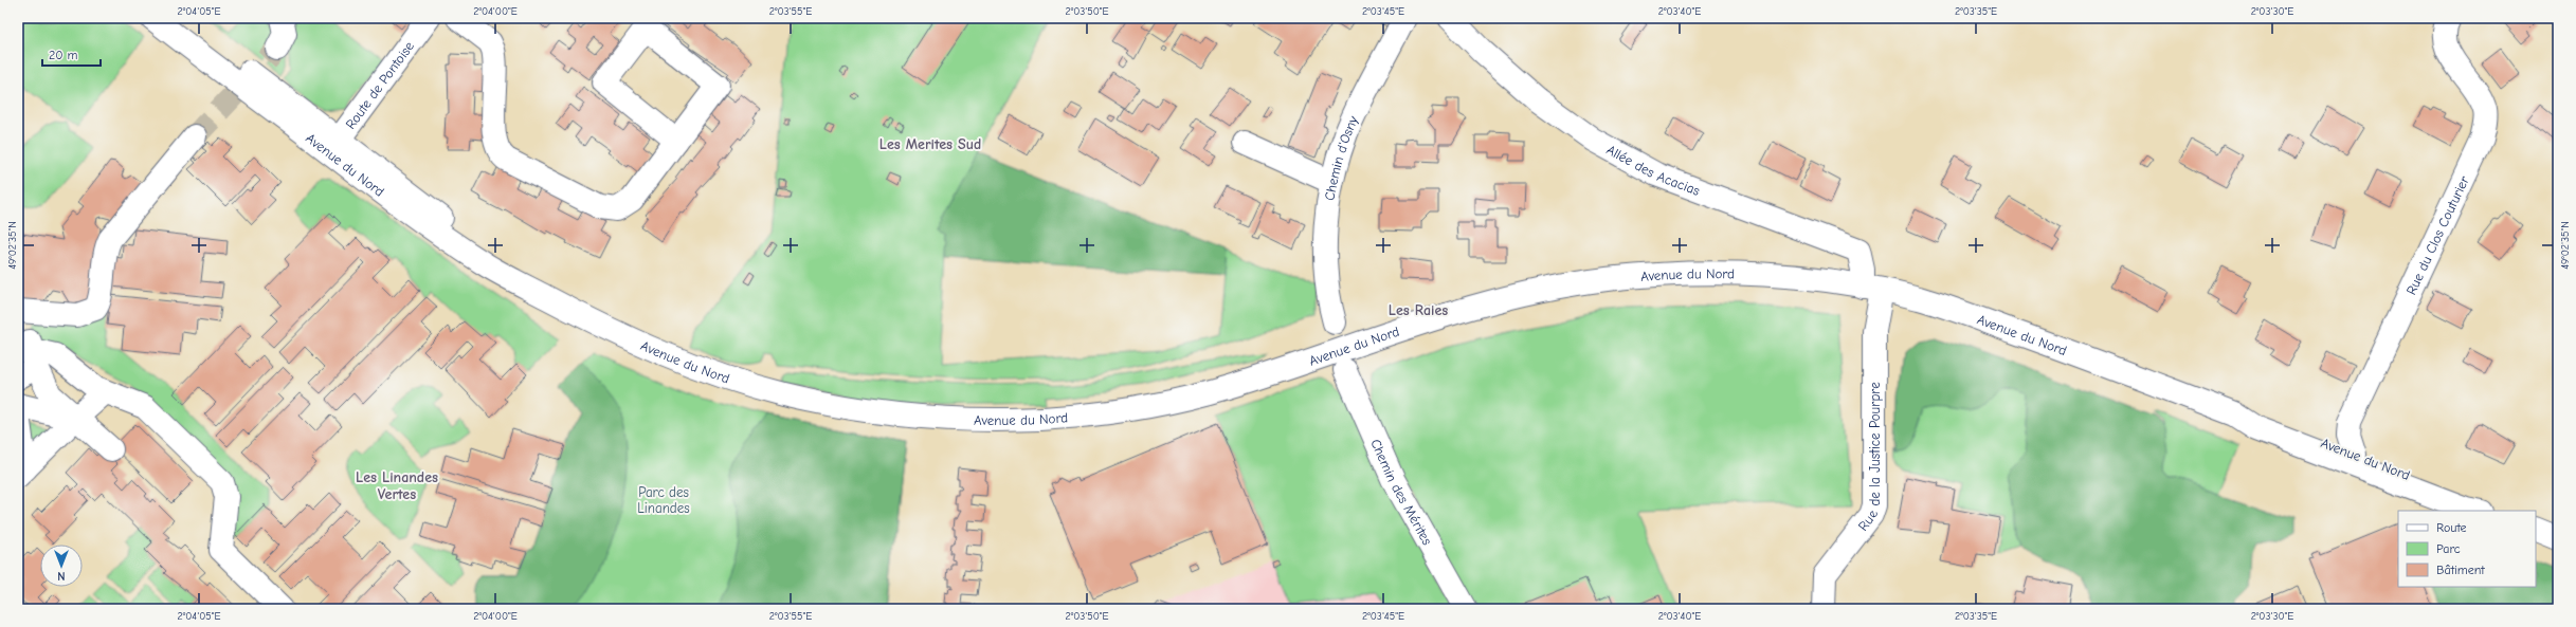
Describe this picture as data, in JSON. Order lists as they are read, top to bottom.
{
  "streets": {
    "street": [
      "Route de Pontoise",
      "Chemin d'Osny",
      "Avenue du Nord",
      "Allée des Acacias",
      "Rue du Clos Couturier",
      "Rue de la Justice Pourpre",
      "Chemin des Mérites"
    ]
  },
  "crossings": [
    ["Route de Pontoise", "Avenue du Nord"],
    ["Avenue du Nord", "Allée des Acacias"],
    ["Avenue du Nord", "Rue du Clos Couturier"],
    ["Avenue du Nord", "Rue de la Justice Pourpre"],
    ["Allée des Acacias", "Rue de la Justice Pourpre"]
  ],
  "districts": ["Les Merites Sud", "Les Raies", "Les Linandes Vertes"],
  "parks": ["Parc des Linandes"],
  "legend": ["Route", "Parc", "Bâtiment"],
  "scale_bar": "20 m",
  "north": "bottom",
  "coordinates": [
    "2°04'05\"E",
    "2°04'00\"E",
    "2°03'55\"E",
    "2°03'50\"E",
    "2°03'45\"E",
    "2°03'40\"E",
    "2°03'35\"E",
    "2°03'30\"E",
    "49°02'35\"N"
  ]
}
